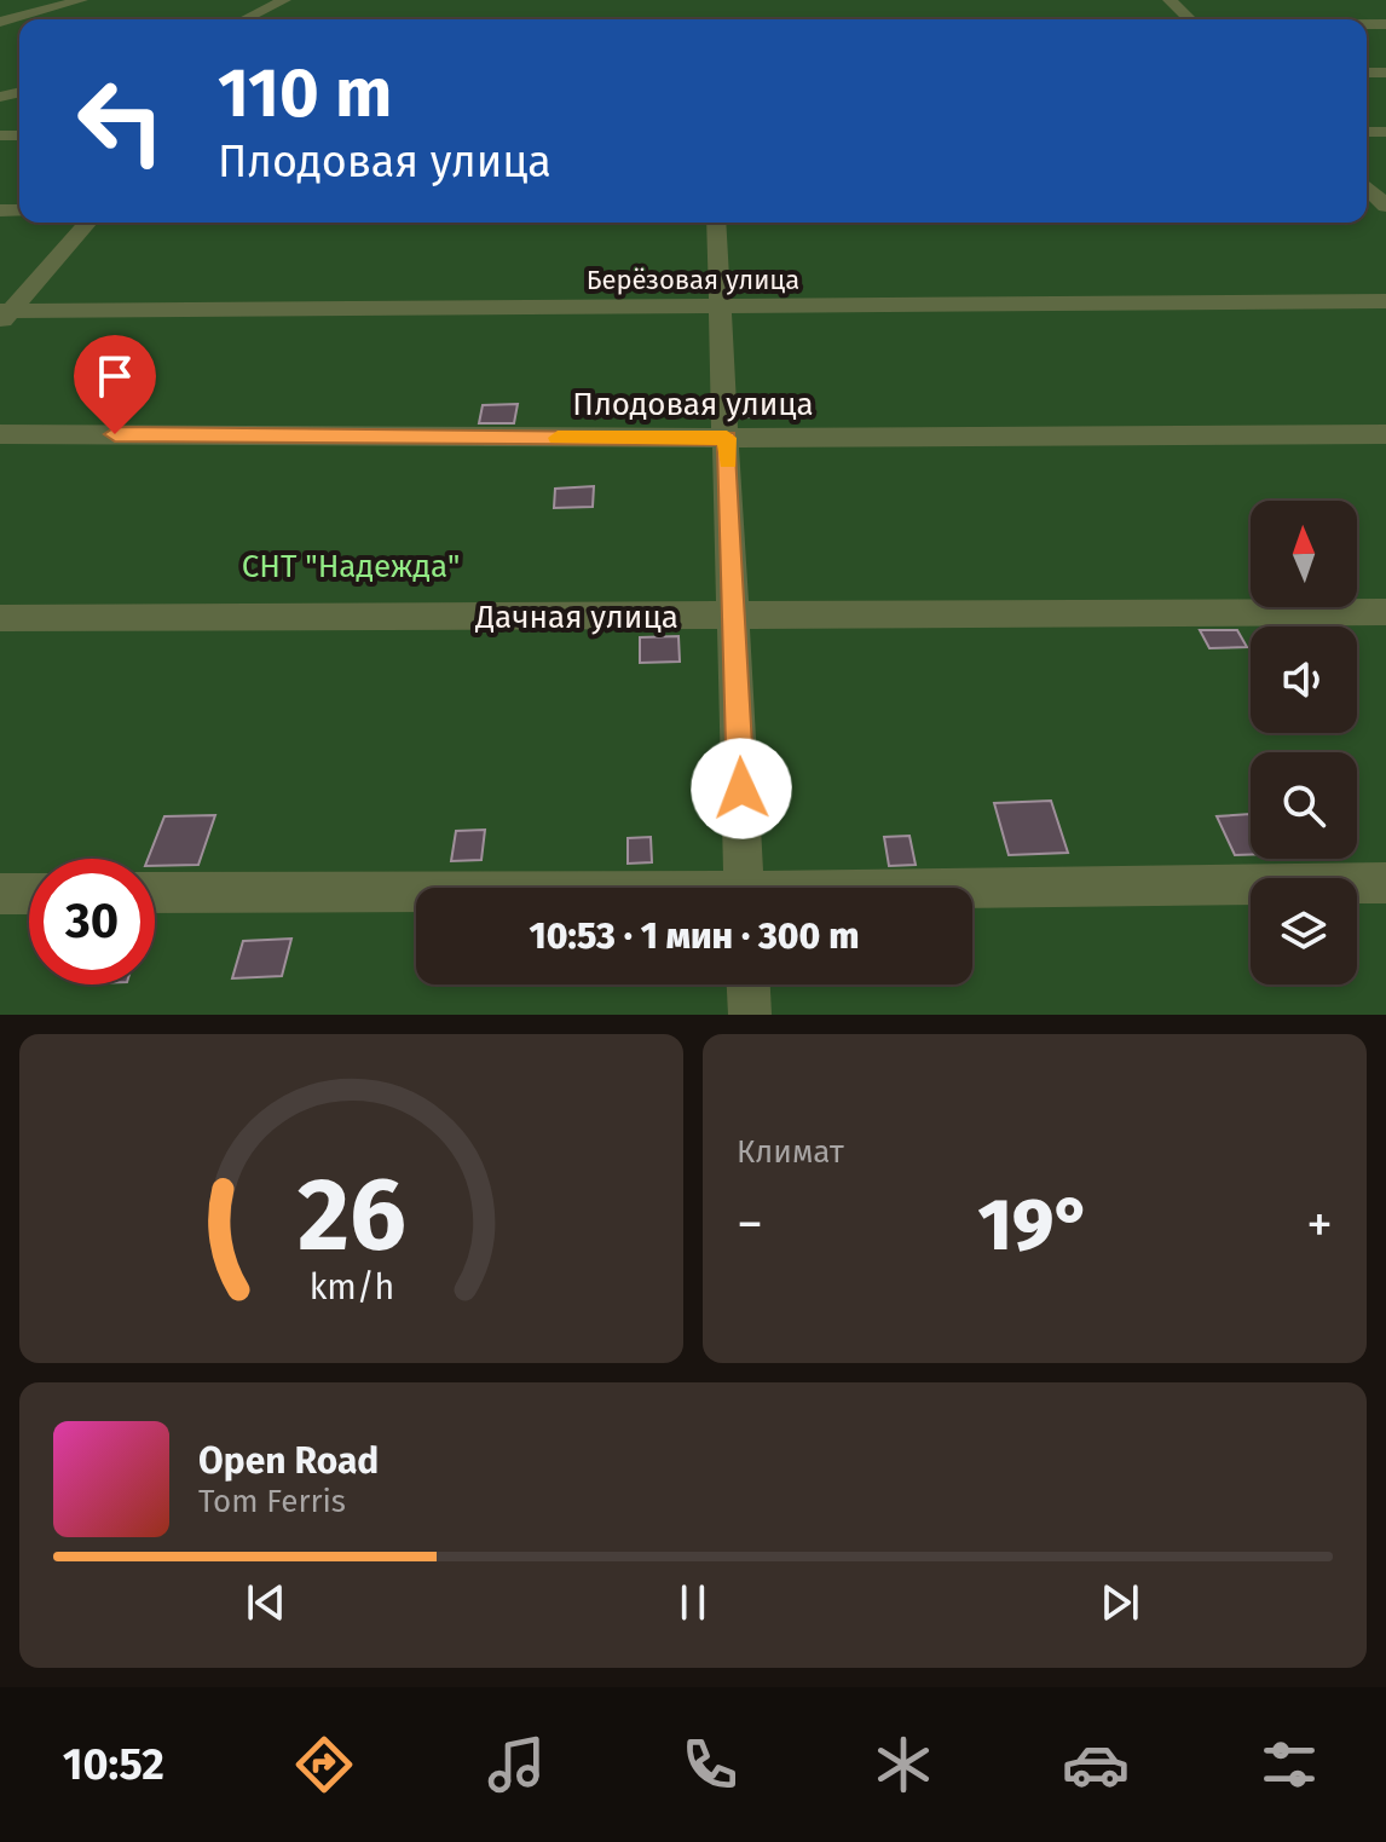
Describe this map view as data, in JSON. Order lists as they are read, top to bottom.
{
  "streets": {
    "street": ["Берёзовая улица", "Плодовая улица", "Дачная улица"]
  },
  "parks": ["СНТ \"Надежда\""],
  "north": "top",
  "page": {
    "turn": ["110 m", "Плодовая улица"],
    "limit": "30",
    "trip": "10:53 · 1 мин · 300 m",
    "tile": "Климат",
    "heat": ["−", "19°", "+"],
    "song": ["Open Road", "Tom Ferris"],
    "tabs": "10:52",
    "gauge": ["26", "km/h"]
  }
}
